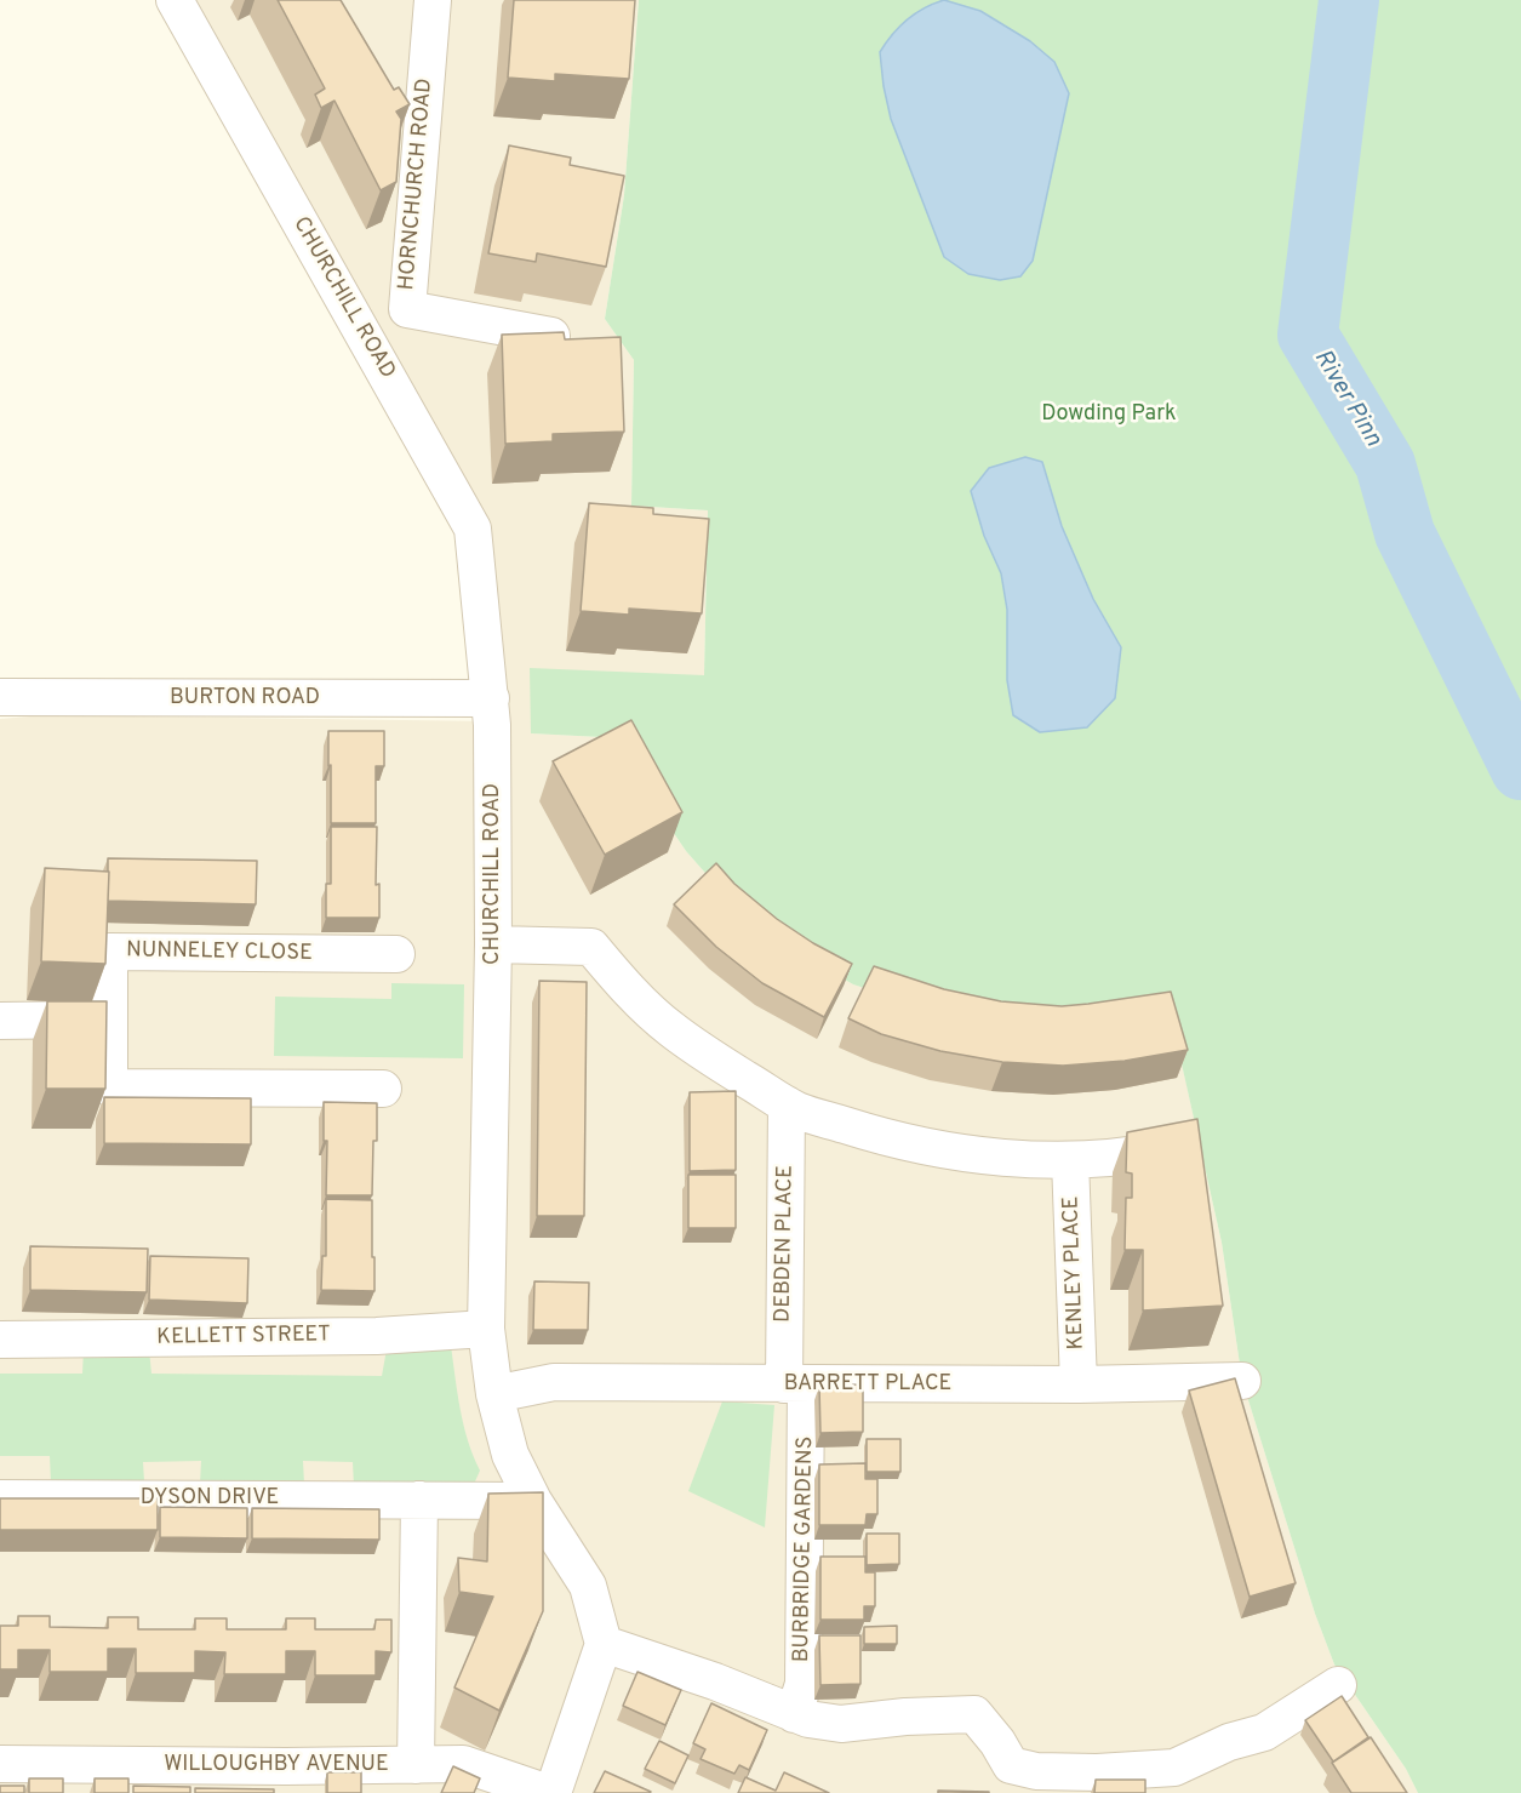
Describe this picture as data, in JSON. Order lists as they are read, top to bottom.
{
  "streets": {
    "street": [
      "HORNCHURCH ROAD",
      "CHURCHILL ROAD",
      "BURTON ROAD",
      "NUNNELEY CLOSE",
      "DEBDEN PLACE",
      "KENLEY PLACE",
      "KELLETT STREET",
      "BARRETT PLACE",
      "DYSON DRIVE",
      "BURBRIDGE GARDENS",
      "WILLOUGHBY AVENUE"
    ]
  },
  "crossings": [
    ["CHURCHILL ROAD", "BURTON ROAD"],
    ["CHURCHILL ROAD", "KELLETT STREET"],
    ["CHURCHILL ROAD", "BARRETT PLACE"],
    ["CHURCHILL ROAD", "DYSON DRIVE"],
    ["DEBDEN PLACE", "BARRETT PLACE"],
    ["DEBDEN PLACE", "BURBRIDGE GARDENS"],
    ["KENLEY PLACE", "BARRETT PLACE"],
    ["BARRETT PLACE", "BURBRIDGE GARDENS"]
  ],
  "water": ["River Pinn"],
  "parks": ["Dowding Park"]
}
